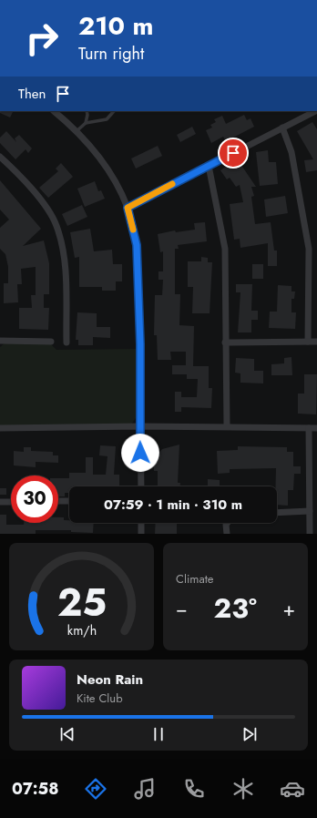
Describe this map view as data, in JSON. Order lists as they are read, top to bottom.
{
  "page": {
    "turn": ["210 m", "Turn right"],
    "then": "Then",
    "limit": "30",
    "trip": "07:59 · 1 min · 310 m",
    "tile": "Climate",
    "heat": ["−", "23°", "+"],
    "song": ["Neon Rain", "Kite Club"],
    "tabs": "07:58",
    "gauge": ["25", "km/h"]
  }
}
